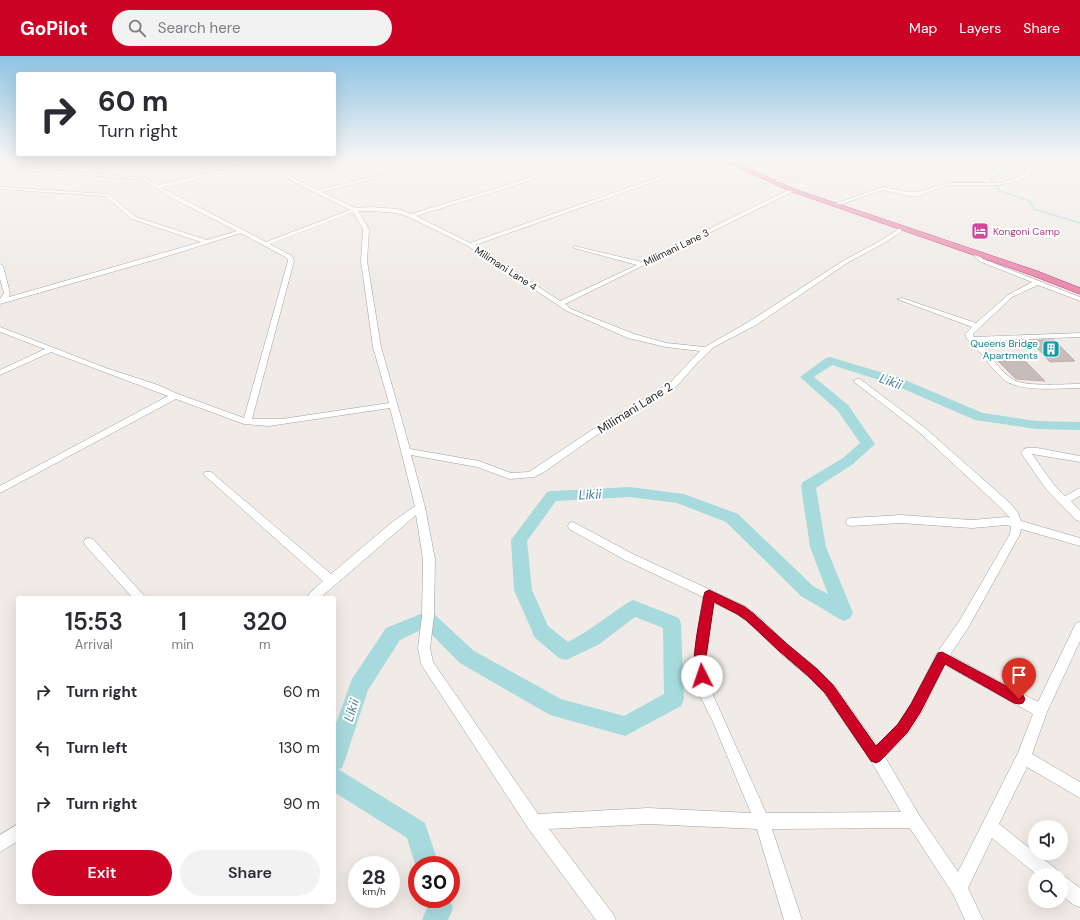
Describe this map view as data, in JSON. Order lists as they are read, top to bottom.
{
  "streets": {
    "street": ["Milimani Lane 3", "Milimani Lane 4", "Milimani Lane 2"]
  },
  "crossings": [
    ["Milimani Lane 3", "Milimani Lane 4"],
    ["Milimani Lane 4", "Milimani Lane 2"]
  ],
  "water": ["Likii"],
  "places": {
    "hotel": ["Kongoni Camp"],
    "building": ["Queens Bridge Apartments"]
  },
  "page": {
    "header": "GoPilot",
    "search": "Search here",
    "nav": ["Map", "Layers", "Share"],
    "turn": ["60 m", "Turn right"],
    "eta": [
      "15:53",
      "Arrival",
      "1",
      "min",
      "320",
      "m"
    ],
    "list": [
      {
        "name": "Turn right",
        "value": "60 m"
      },
      {
        "name": "Turn left",
        "value": "130 m"
      },
      {
        "name": "Turn right",
        "value": "90 m"
      }
    ],
    "buttons": ["Exit", "Share"],
    "speed": "28 km/h",
    "limit": "30"
  }
}
